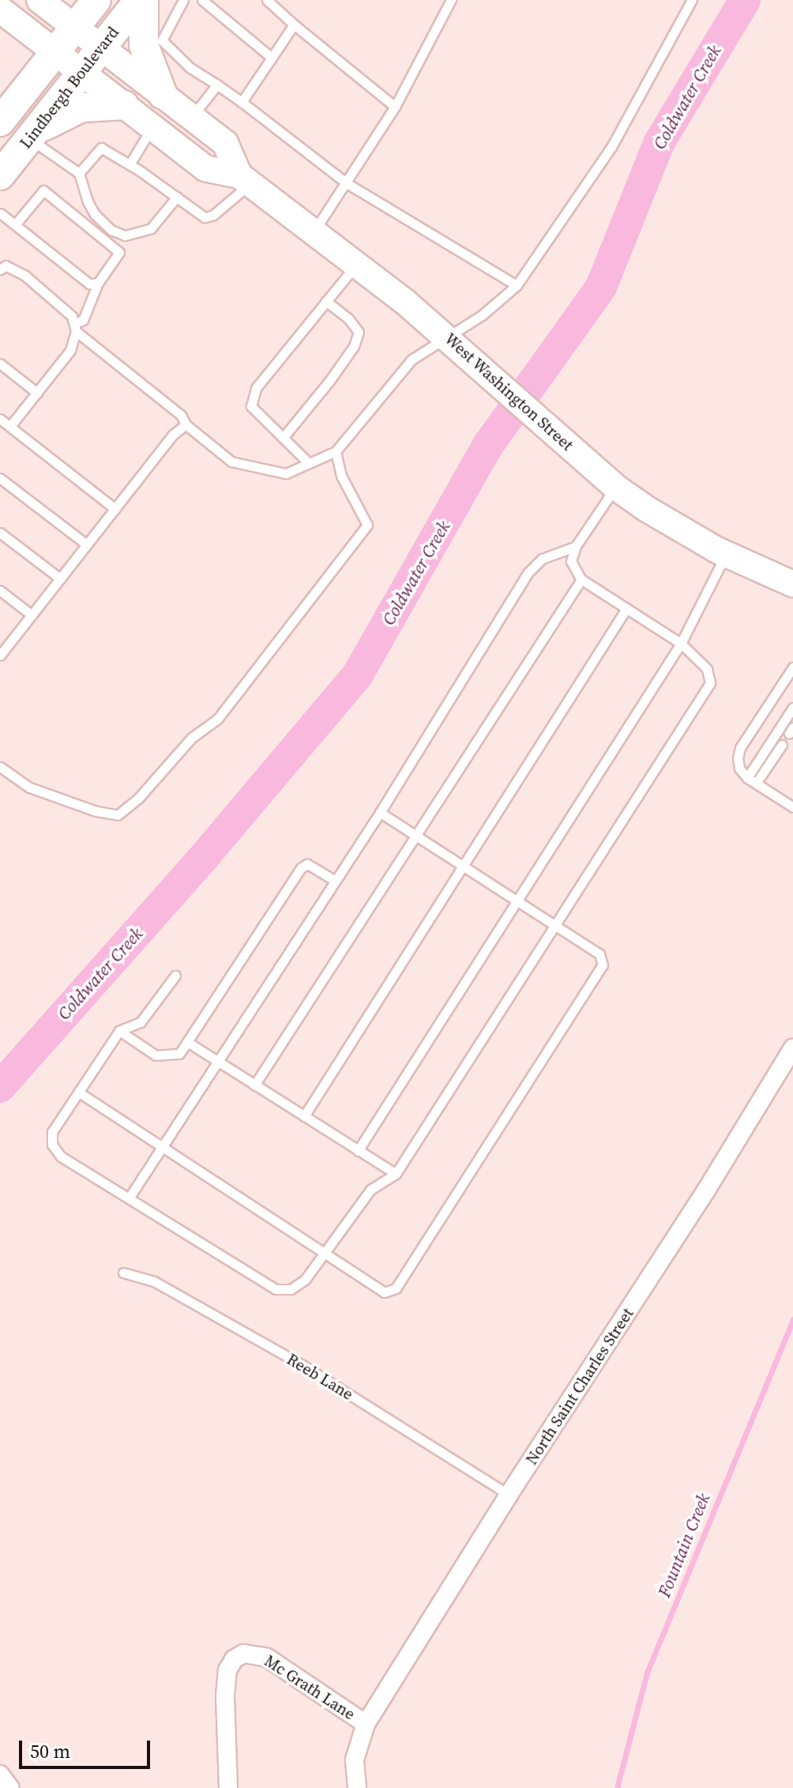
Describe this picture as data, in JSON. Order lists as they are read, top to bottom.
{
  "streets": {
    "main road": ["Lindbergh Boulevard", "West Washington Street"],
    "street": ["North Saint Charles Street", "Mc Grath Lane"],
    "lane": ["Reeb Lane"]
  },
  "crossings": [
    ["Lindbergh Boulevard", "West Washington Street"],
    ["Reeb Lane", "North Saint Charles Street"],
    ["North Saint Charles Street", "Mc Grath Lane"]
  ],
  "water": ["Coldwater Creek", "Fountain Creek"],
  "scale_bar": "50 m"
}
